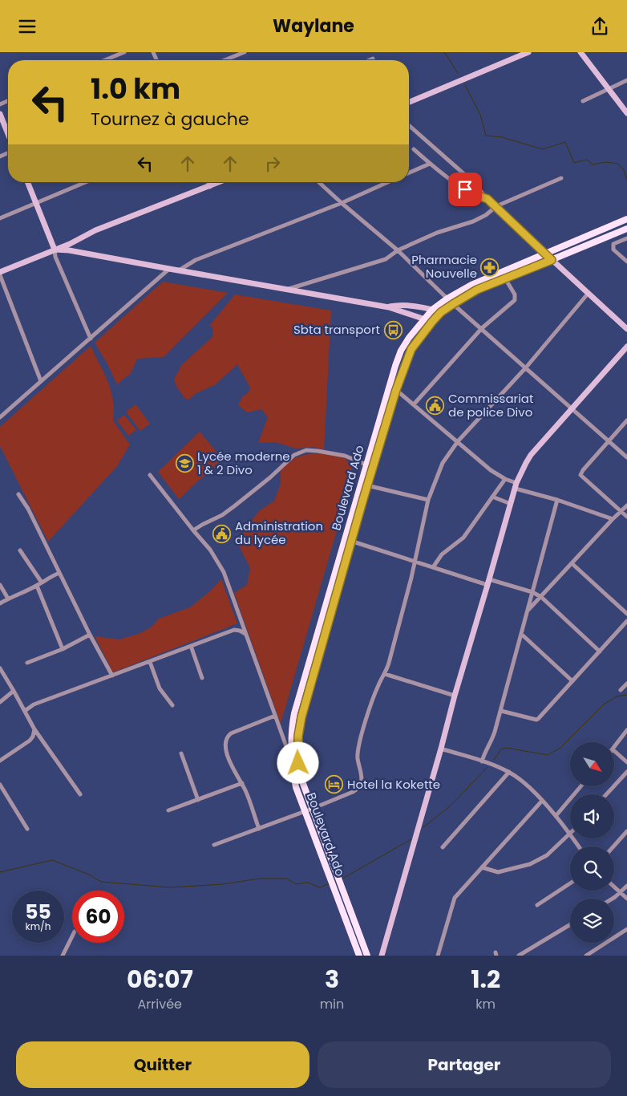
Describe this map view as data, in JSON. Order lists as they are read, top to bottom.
{
  "streets": {
    "main road": ["Boulevard Ado"]
  },
  "places": {
    "pharmacy": ["Pharmacie Nouvelle"],
    "bus stop": ["Sbta transport"],
    "public building": ["Commissariat de police Divo", "Administration du lycée"],
    "school or university": ["Lycée moderne 1 & 2 Divo"],
    "hotel": ["Hotel la Kokette"]
  },
  "north": "bottom right",
  "page": {
    "header": "Waylane",
    "turn": ["1.0 km", "Tournez à gauche"],
    "speed": "55 km/h",
    "limit": "60",
    "eta": [
      "06:07",
      "Arrivée",
      "3",
      "min",
      "1.2",
      "km"
    ],
    "buttons": ["Quitter", "Partager"]
  }
}
